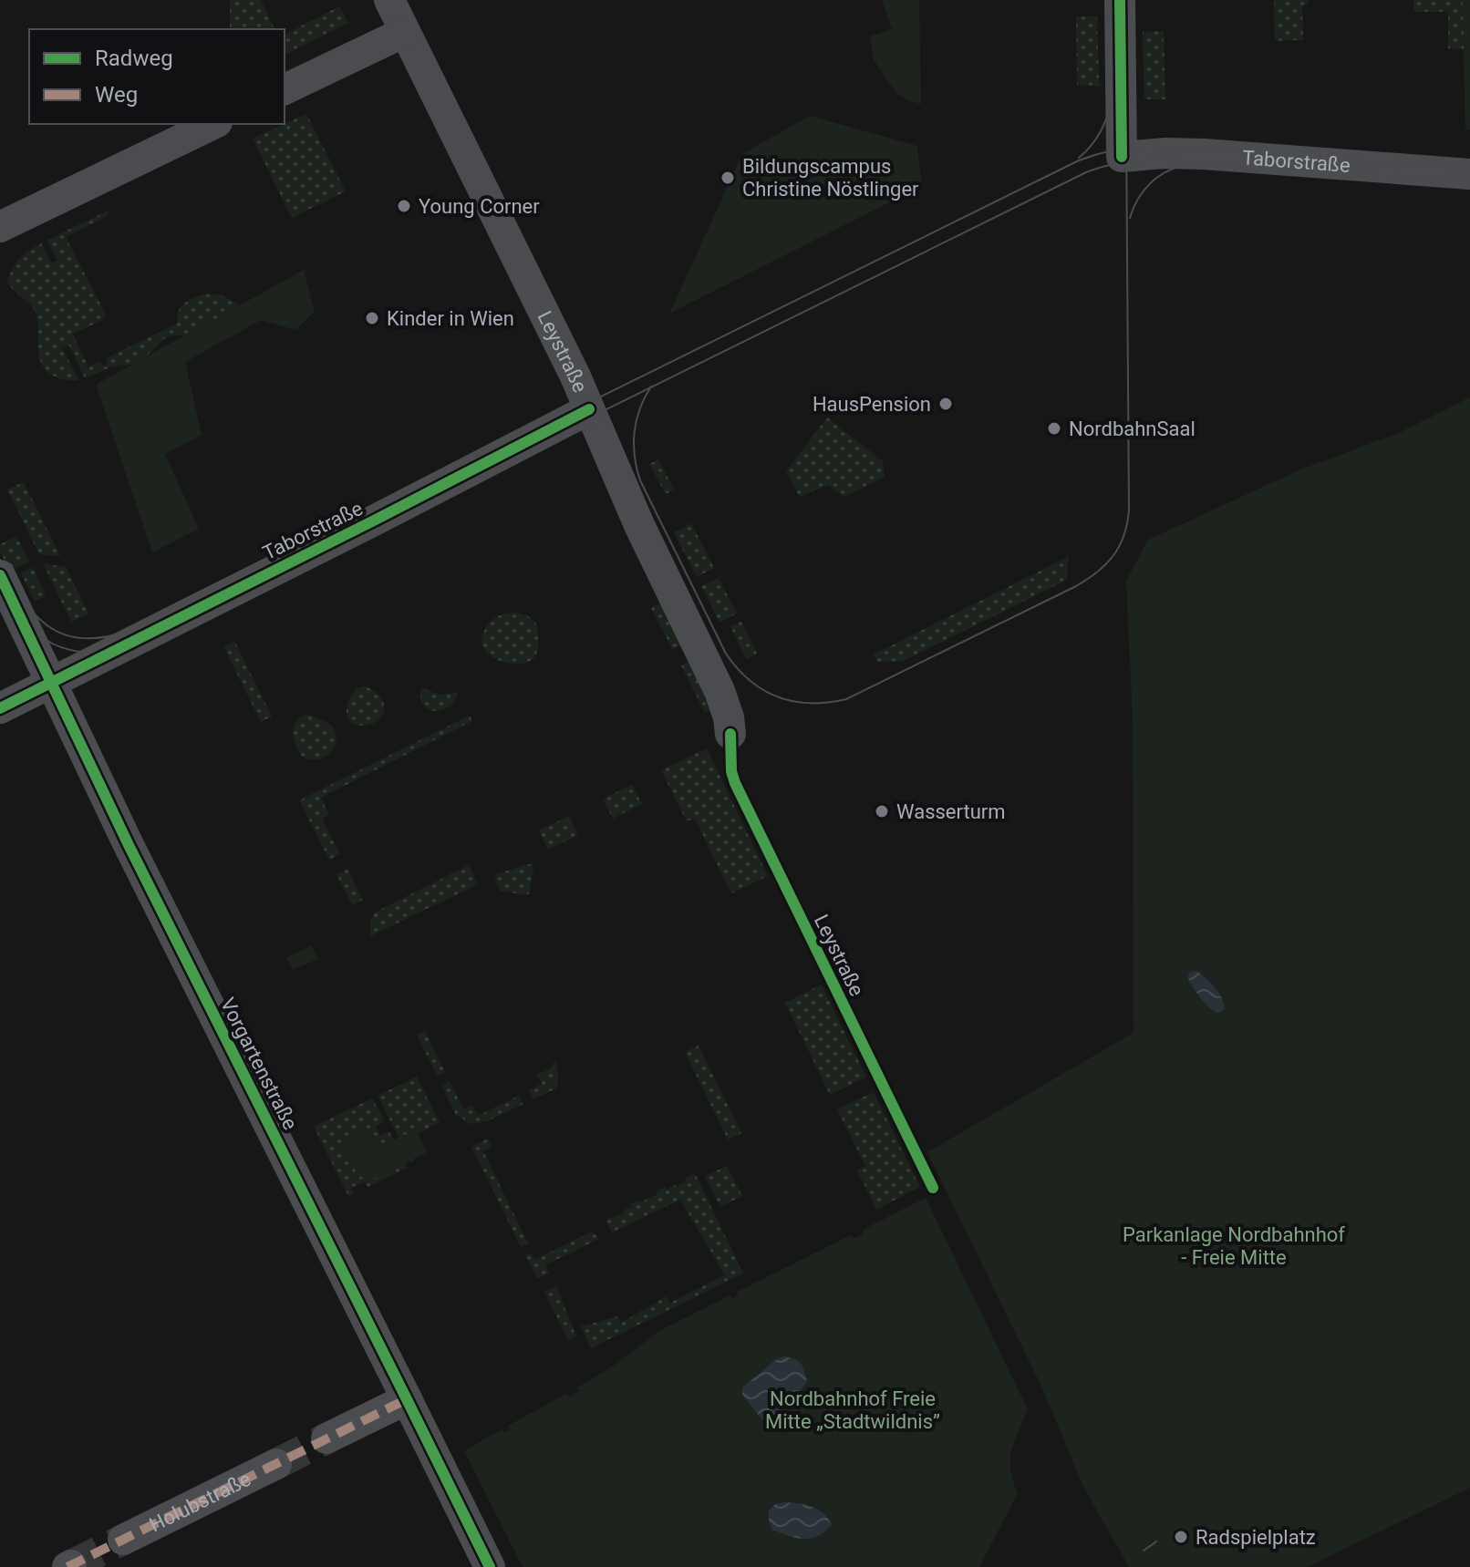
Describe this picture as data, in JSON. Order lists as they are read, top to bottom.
{
  "streets": {
    "street": [
      "Taborstraße",
      "Leystraße",
      "Vorgartenstraße",
      "Holubstraße"
    ]
  },
  "crossings": [
    ["Taborstraße", "Leystraße"],
    ["Taborstraße", "Vorgartenstraße"]
  ],
  "parks": ["Parkanlage Nordbahnhof - Freie Mitte", "Nordbahnhof Freie Mitte „Stadtwildnis”"],
  "places": [
    "Bildungscampus Christine Nöstlinger",
    "Young Corner",
    "Kinder in Wien",
    "HausPension",
    "NordbahnSaal",
    "Wasserturm",
    "Radspielplatz"
  ],
  "legend": ["Radweg", "Weg"]
}
